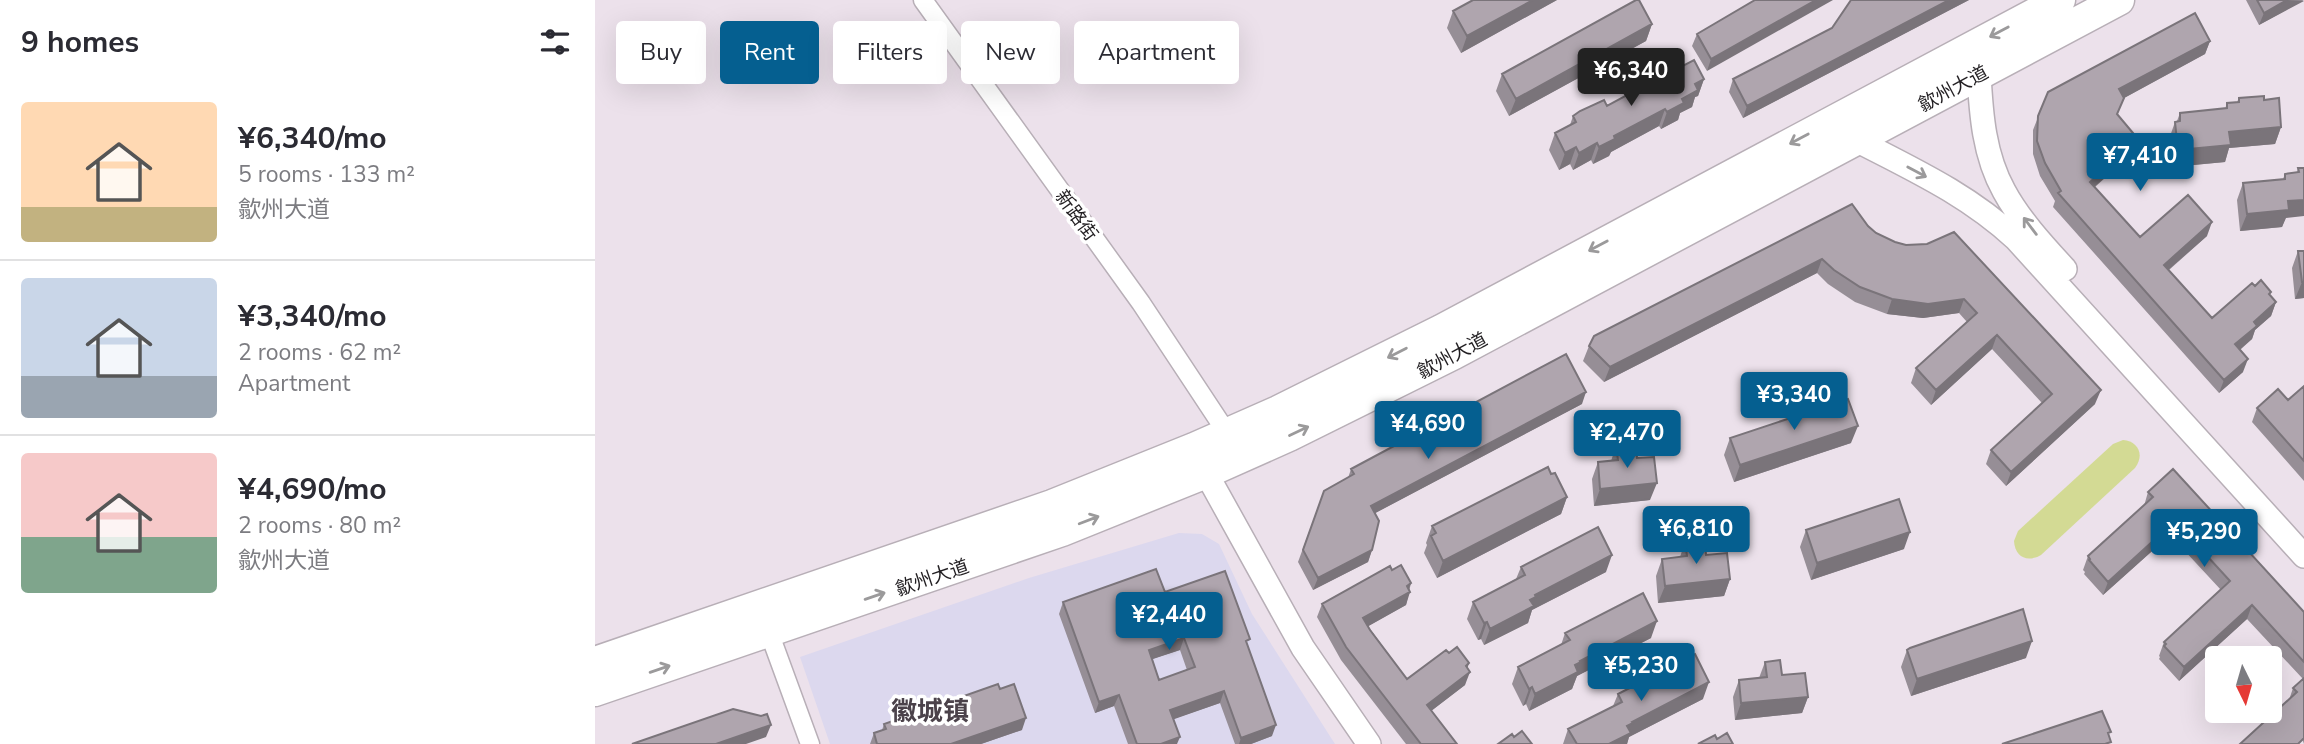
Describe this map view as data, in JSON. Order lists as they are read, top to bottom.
{
  "streets": {
    "highway": ["歙州大道"],
    "street": ["新路街"]
  },
  "crossings": [
    ["歙州大道", "新路街"]
  ],
  "districts": ["徽城镇"],
  "north": "bottom",
  "page": {
    "heading": "9 homes",
    "chip": [
      "Buy",
      "Rent",
      "Filters",
      "New",
      "Apartment"
    ],
    "price": [
      "¥6,340",
      "¥7,410",
      "¥3,340",
      "¥4,690",
      "¥2,470",
      "¥6,810",
      "¥5,290",
      "¥2,440",
      "¥5,230"
    ],
    "list": [
      {
        "name": "¥6,340/mo",
        "note": "5 rooms · 133 m² · 歙州大道"
      },
      {
        "name": "¥3,340/mo",
        "note": "2 rooms · 62 m² · Apartment"
      },
      {
        "name": "¥4,690/mo",
        "note": "2 rooms · 80 m² · 歙州大道"
      }
    ]
  }
}
